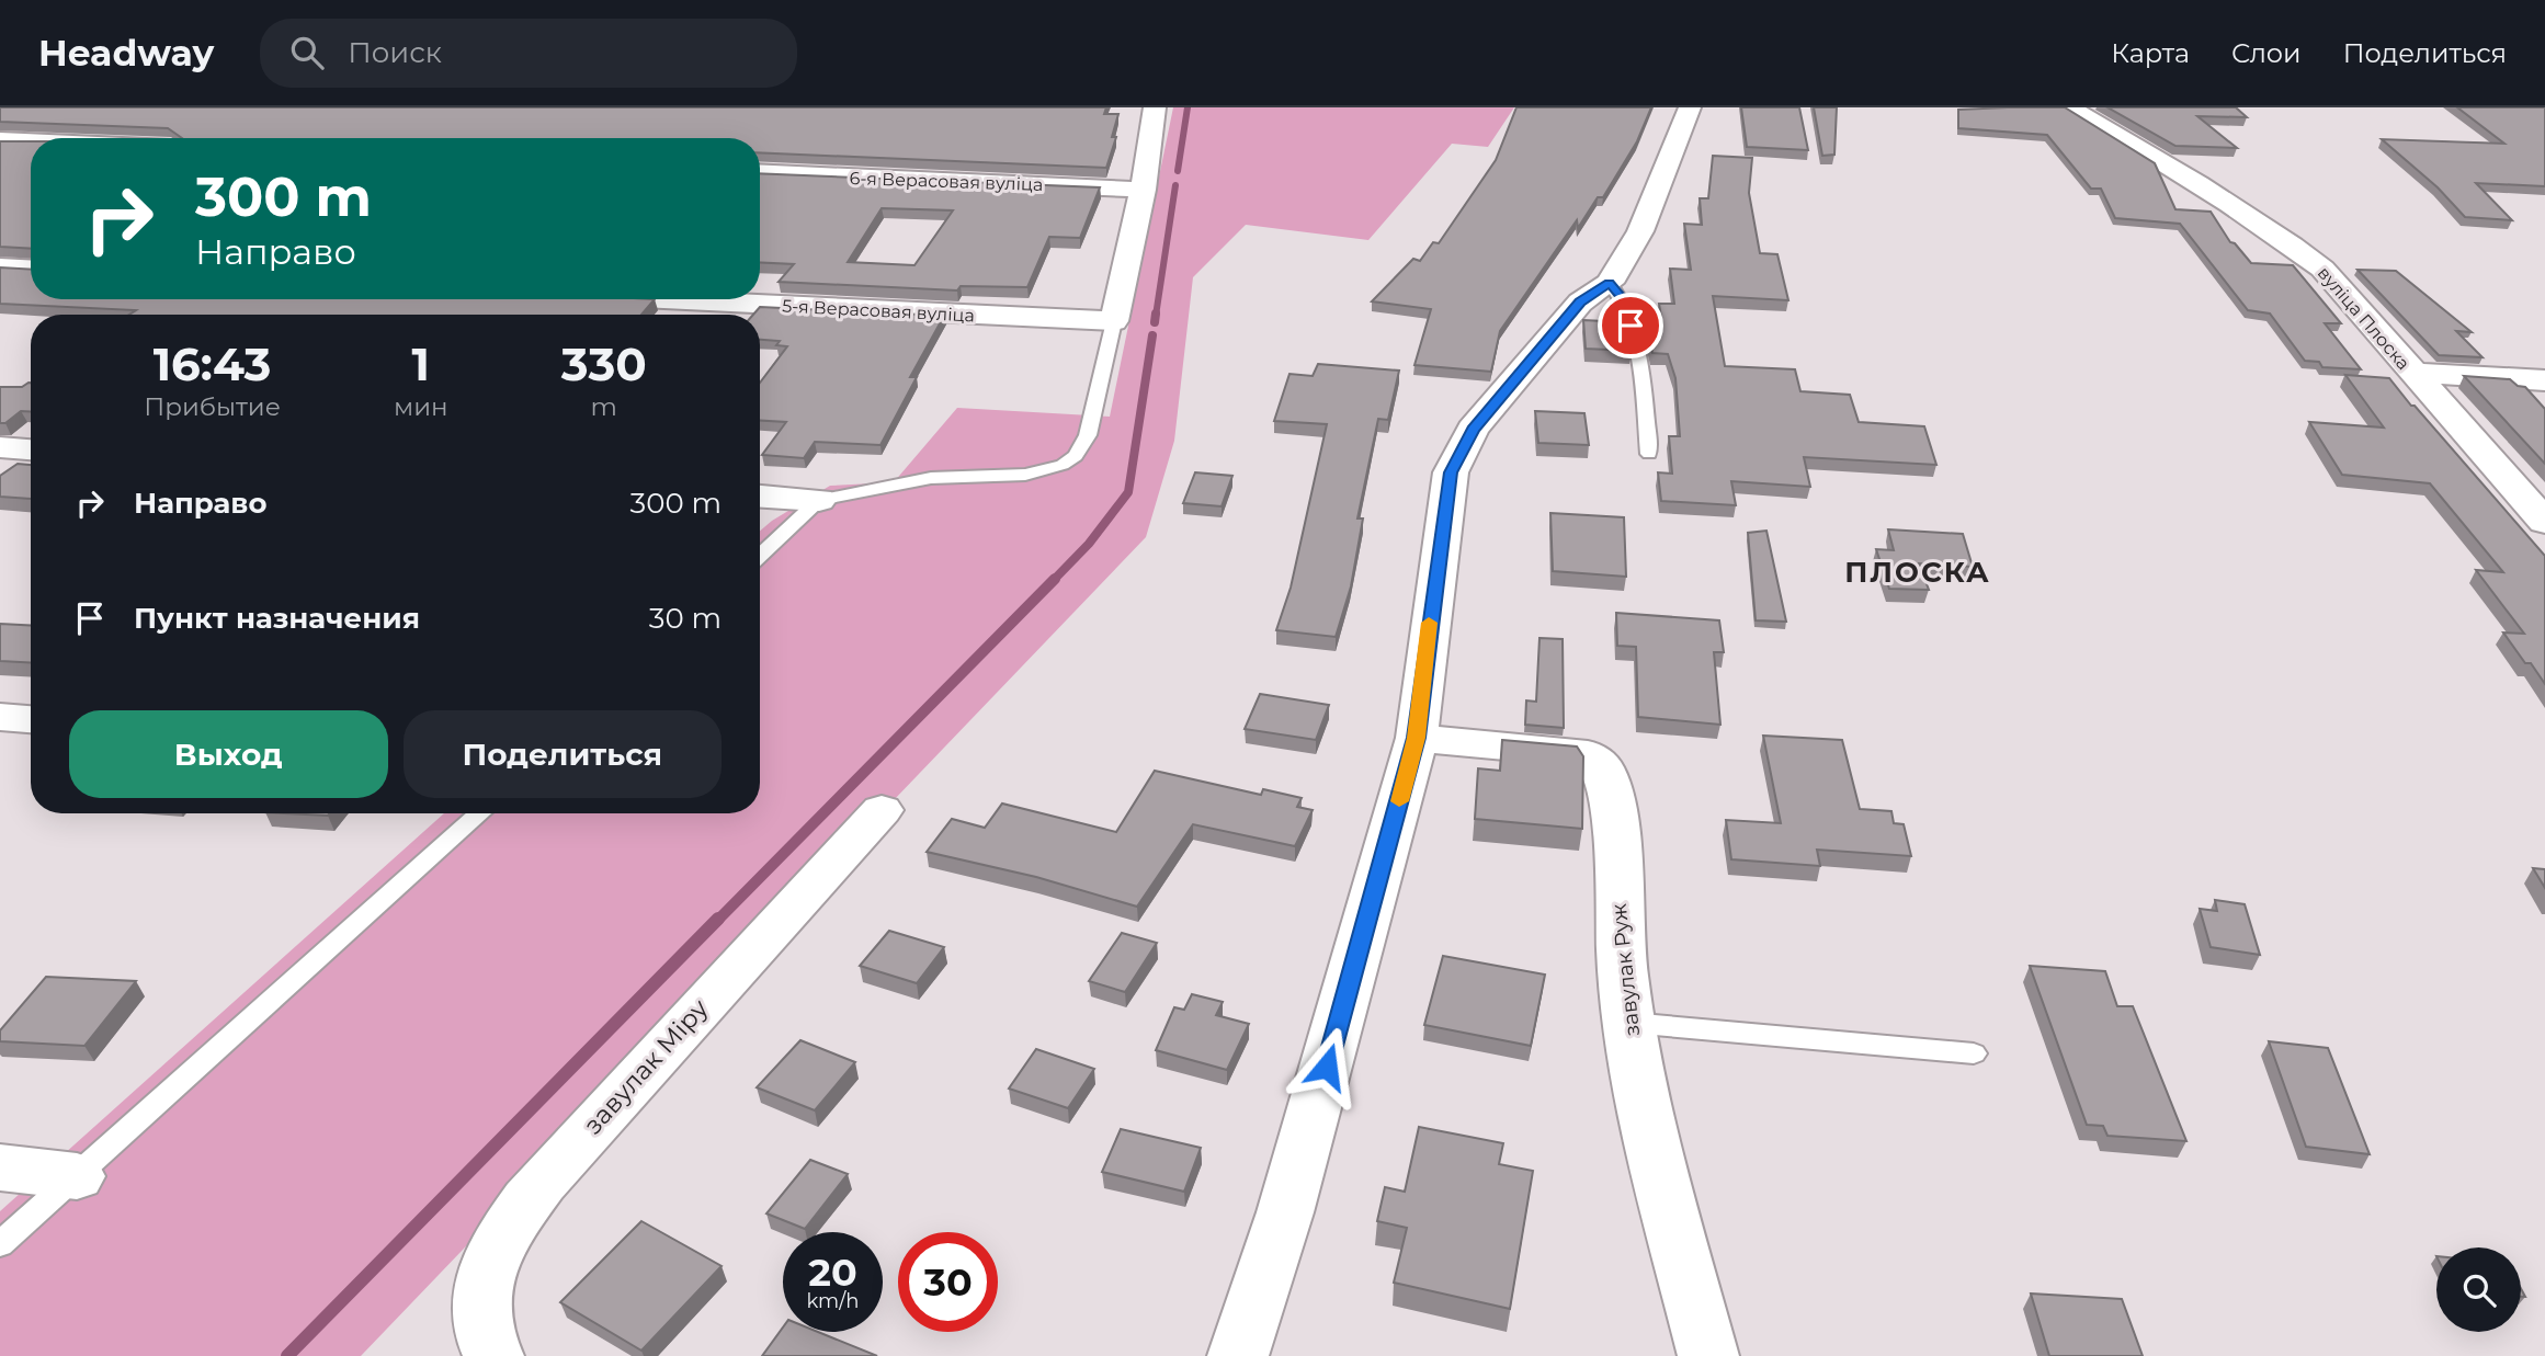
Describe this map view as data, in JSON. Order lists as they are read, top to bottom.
{
  "streets": {
    "street": [
      "6-я Верасовая вуліца",
      "5-я Верасовая вуліца",
      "вуліца Плоска",
      "завулак Руж",
      "завулак Міру"
    ]
  },
  "districts": ["ПЛОСКА"],
  "page": {
    "header": "Headway",
    "search": "Поиск",
    "nav": ["Карта", "Слои", "Поделиться"],
    "turn": ["300 m", "Направо"],
    "eta": [
      "16:43",
      "Прибытие",
      "1",
      "мин",
      "330",
      "m"
    ],
    "list": [
      {
        "name": "Направо",
        "value": "300 m"
      },
      {
        "name": "Пункт назначения",
        "value": "30 m"
      }
    ],
    "buttons": ["Выход", "Поделиться"],
    "speed": "20 km/h",
    "limit": "30"
  }
}
